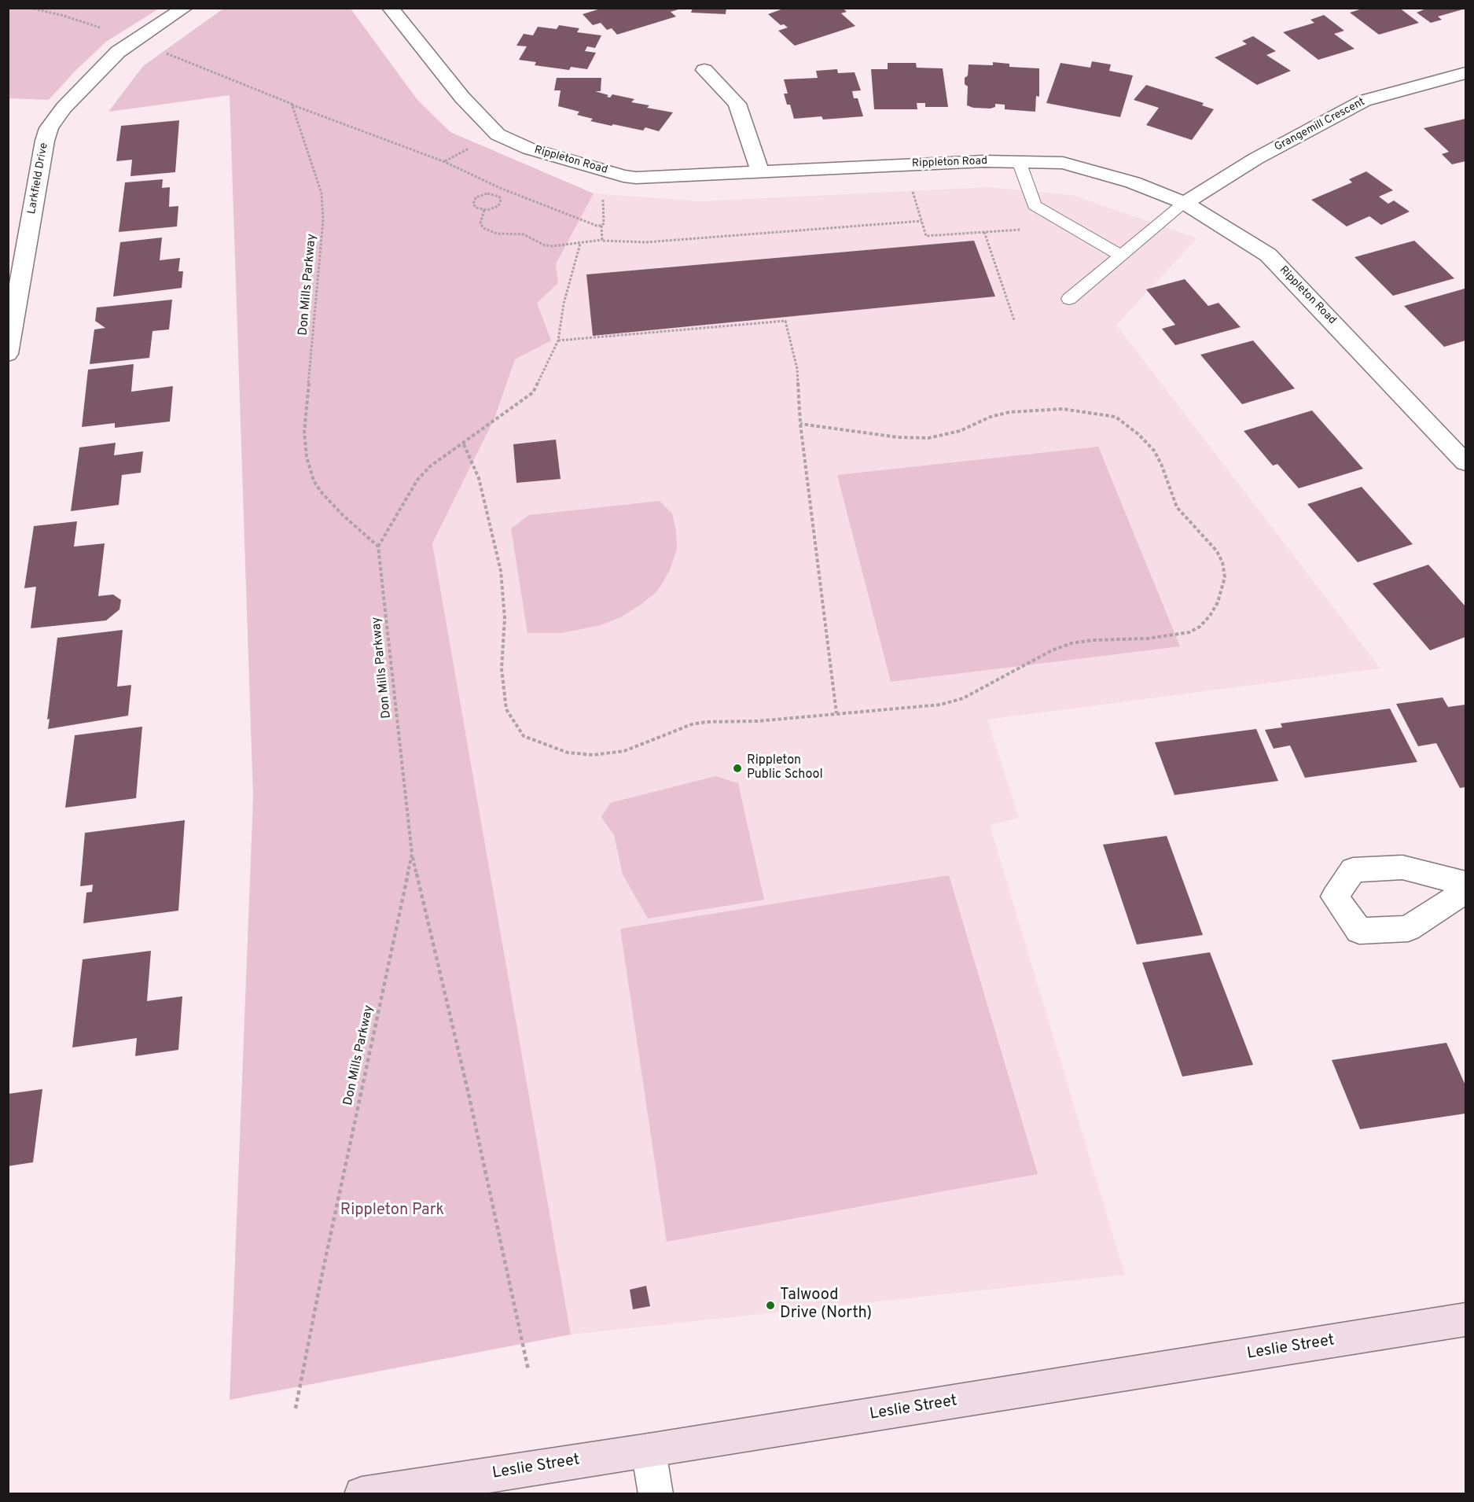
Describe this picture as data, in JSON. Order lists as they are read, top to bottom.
{
  "streets": {
    "main road": ["Leslie Street"],
    "street": ["Grangemill Crescent", "Rippleton Road", "Larkfield Drive"],
    "path": ["Don Mills Parkway"]
  },
  "crossings": [
    ["Grangemill Crescent", "Rippleton Road"]
  ],
  "parks": ["Rippleton Park"],
  "places": ["Rippleton Public School", "Talwood Drive (North)"]
}
